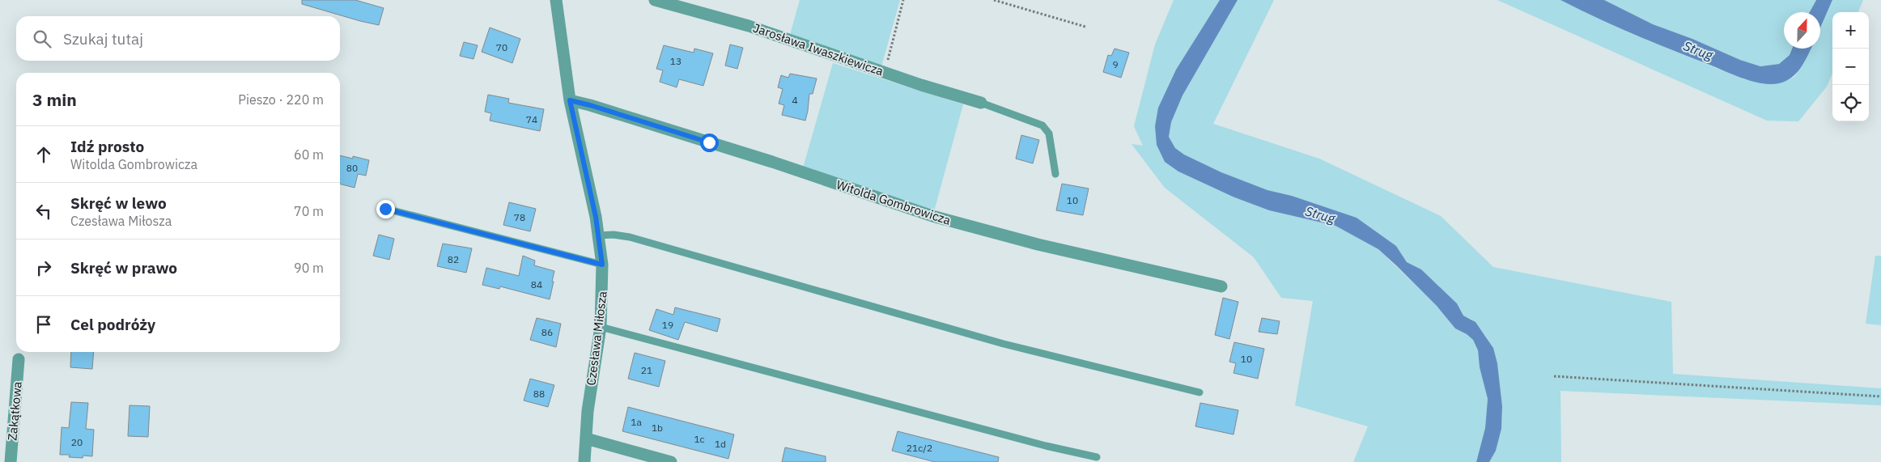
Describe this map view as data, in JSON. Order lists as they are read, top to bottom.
{
  "streets": {
    "street": [
      "Jarosława Iwaszkiewicza",
      "Witolda Gombrowicza",
      "Czesława Miłosza",
      "Zakątkowa"
    ]
  },
  "crossings": [
    ["Witolda Gombrowicza", "Czesława Miłosza"]
  ],
  "water": ["Strug"],
  "house_numbers": [
    "70",
    "13",
    "9",
    "4",
    "74",
    "80",
    "10",
    "78",
    "82",
    "84",
    "19",
    "86",
    "10",
    "21",
    "88",
    "1a",
    "1b",
    "1c",
    "20",
    "1d",
    "21c/2"
  ],
  "north": "top",
  "page": {
    "map_buttons": ["+", "−"],
    "search": "Szukaj tutaj",
    "heading": ["3 min", "Pieszo · 220 m"],
    "list": [
      ["Idź prosto", "Witolda Gombrowicza", "60 m"],
      ["Skręć w lewo", "Czesława Miłosza", "70 m"],
      ["Skręć w prawo", "90 m"],
      "Cel podróży"
    ]
  }
}
